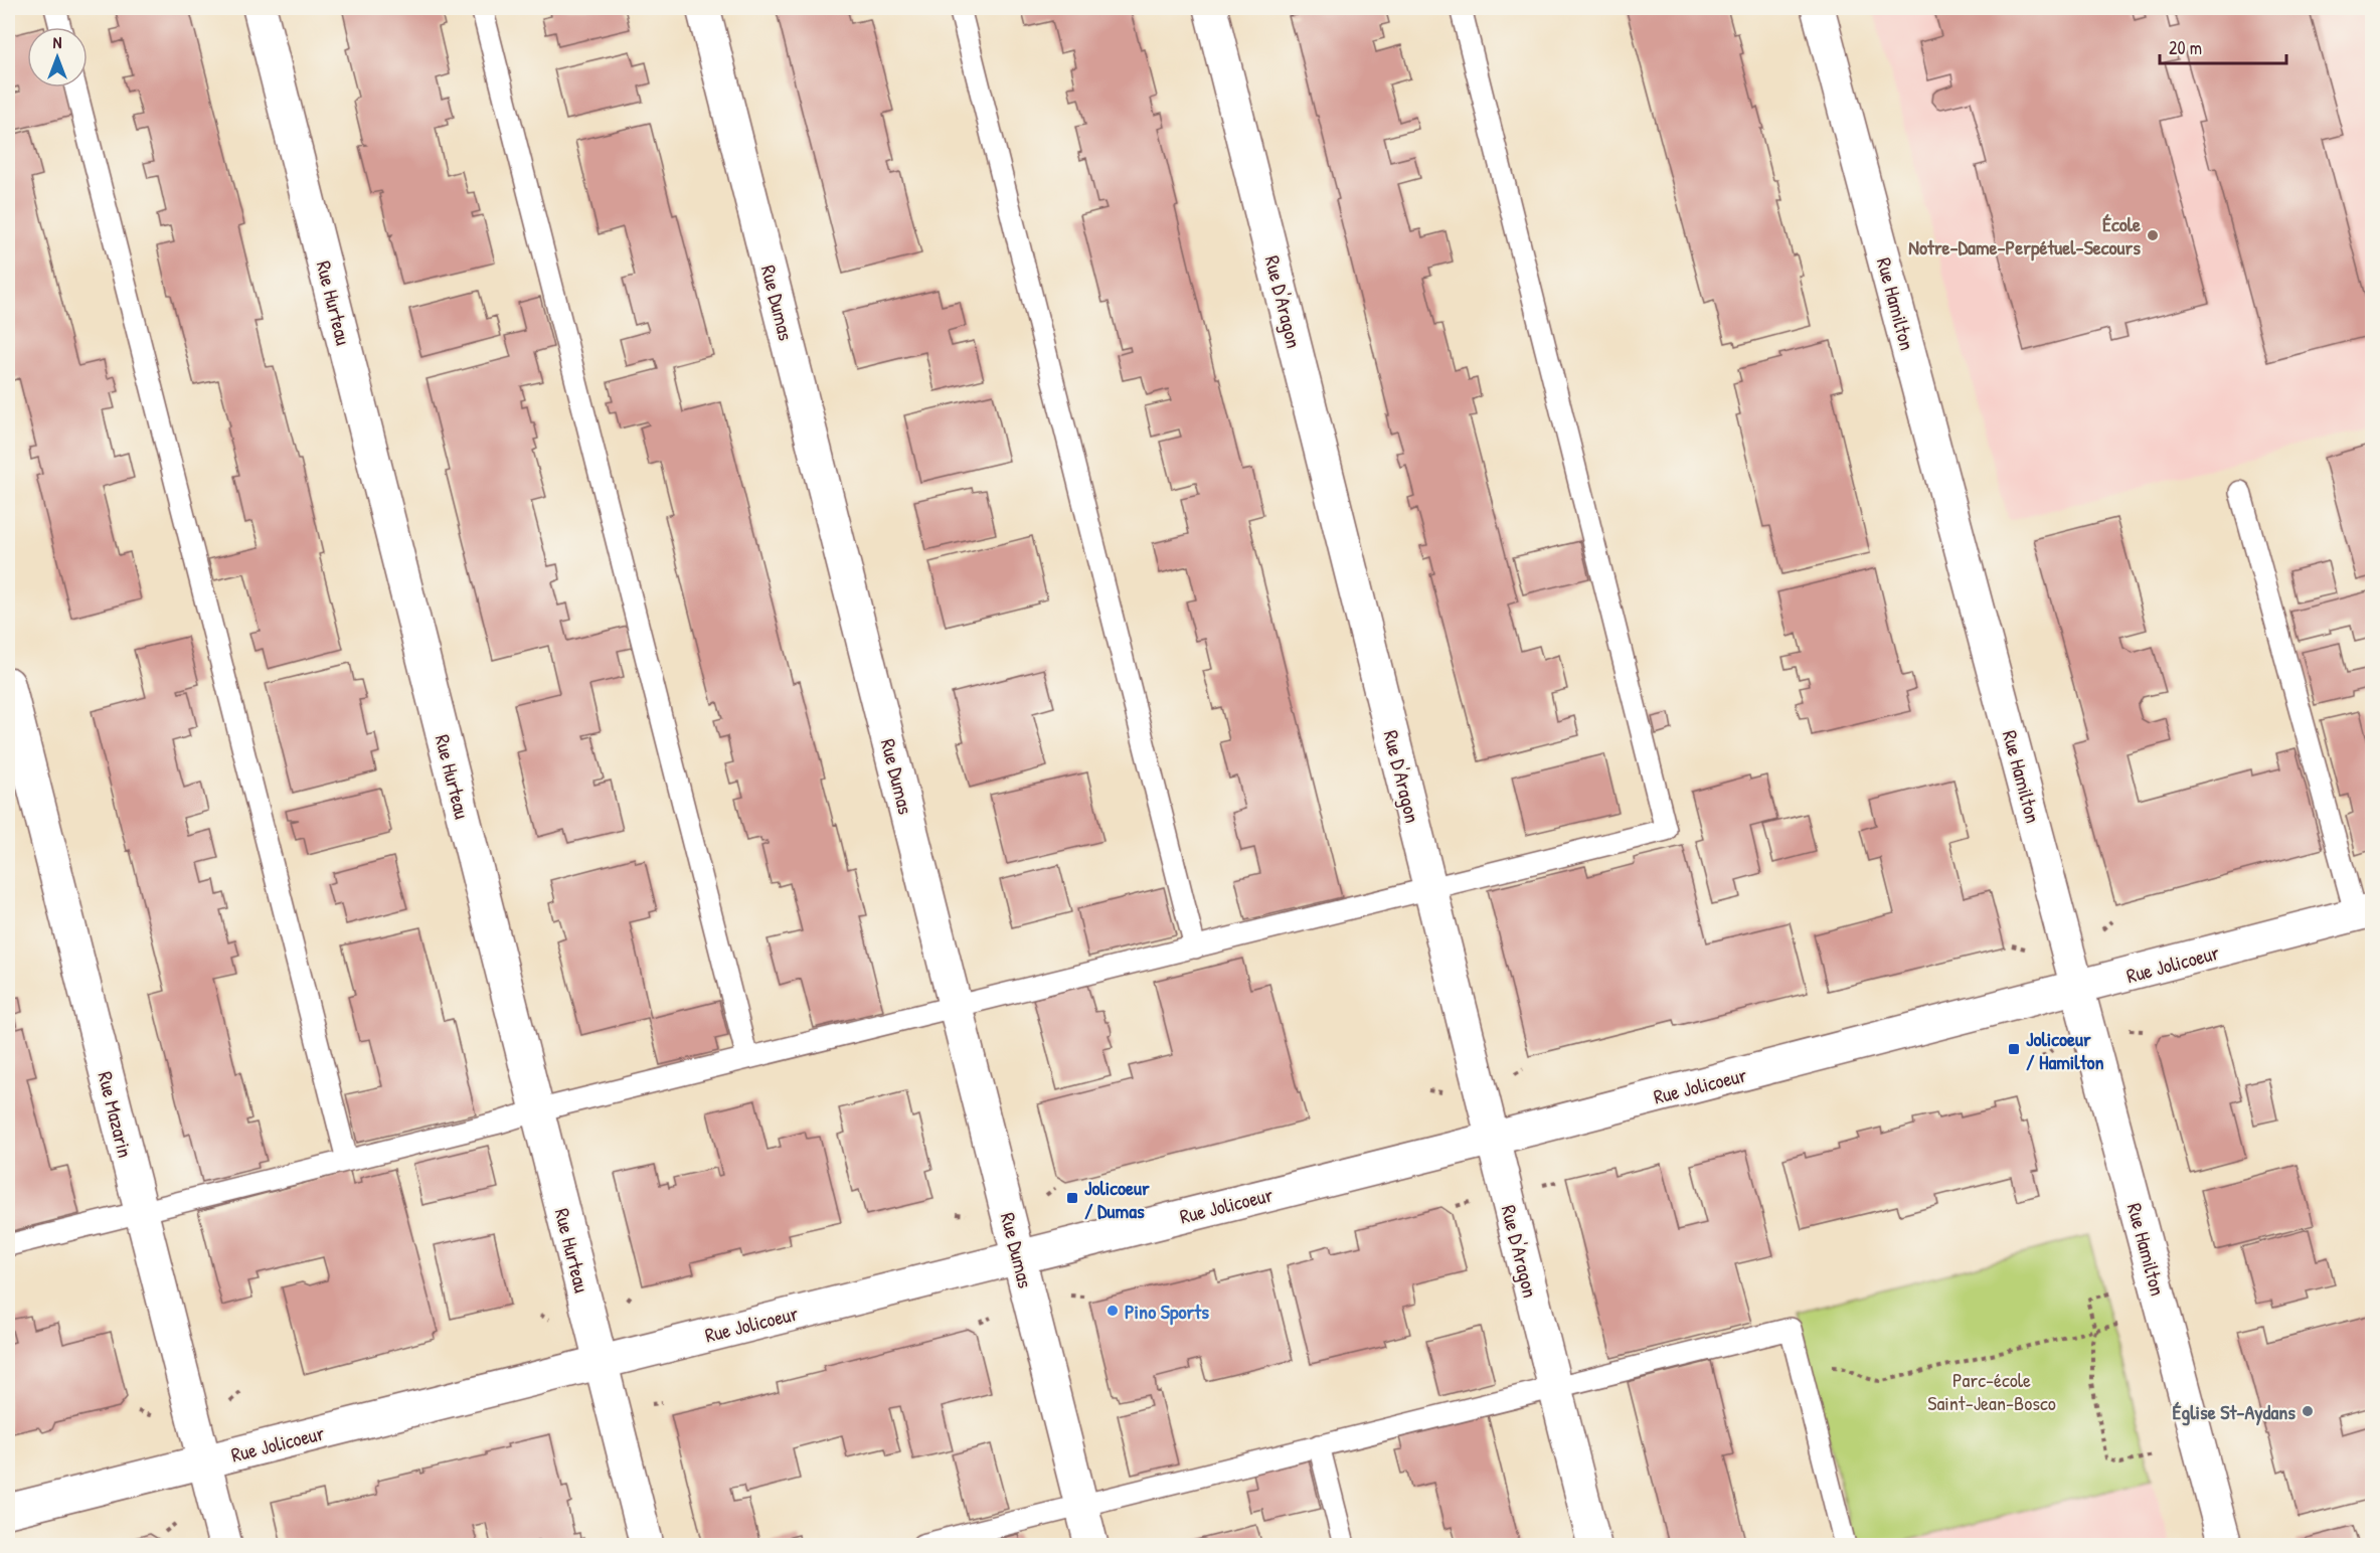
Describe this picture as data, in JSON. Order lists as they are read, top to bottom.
{
  "streets": {
    "street": [
      "Rue D'Aragon",
      "Rue Hurteau",
      "Rue Dumas",
      "Rue Hamilton",
      "Rue Jolicoeur",
      "Rue Mazarin"
    ]
  },
  "crossings": [
    ["Rue D'Aragon", "Rue Jolicoeur"],
    ["Rue Hurteau", "Rue Jolicoeur"],
    ["Rue Dumas", "Rue Jolicoeur"],
    ["Rue Hamilton", "Rue Jolicoeur"],
    ["Rue Jolicoeur", "Rue Mazarin"]
  ],
  "parks": ["Parc-école Saint-Jean-Bosco"],
  "places": {
    "other": ["École Notre-Dame-Perpétuel-Secours", "Pino Sports", "Église St-Aydans"],
    "transit": ["Jolicoeur / Hamilton", "Jolicoeur / Dumas"]
  },
  "scale_bar": "20 m",
  "north": "top"
}
